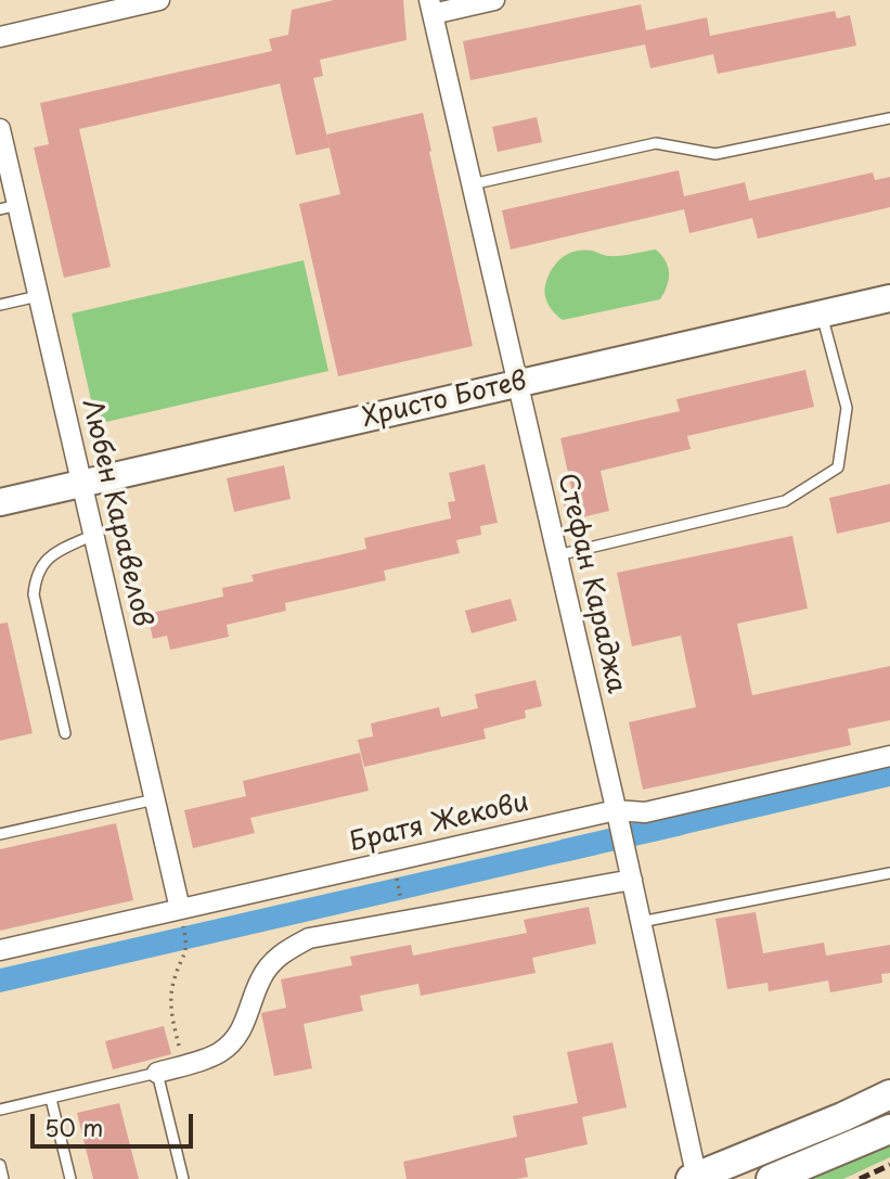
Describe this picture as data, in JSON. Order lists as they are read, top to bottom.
{
  "streets": {
    "street": [
      "Христо Ботев",
      "Любен Каравелов",
      "Стефан Караджа",
      "Братя Жекови"
    ]
  },
  "crossings": [
    ["Христо Ботев", "Любен Каравелов"],
    ["Христо Ботев", "Стефан Караджа"],
    ["Любен Каравелов", "Братя Жекови"],
    ["Стефан Караджа", "Братя Жекови"]
  ],
  "scale_bar": "50 m"
}
